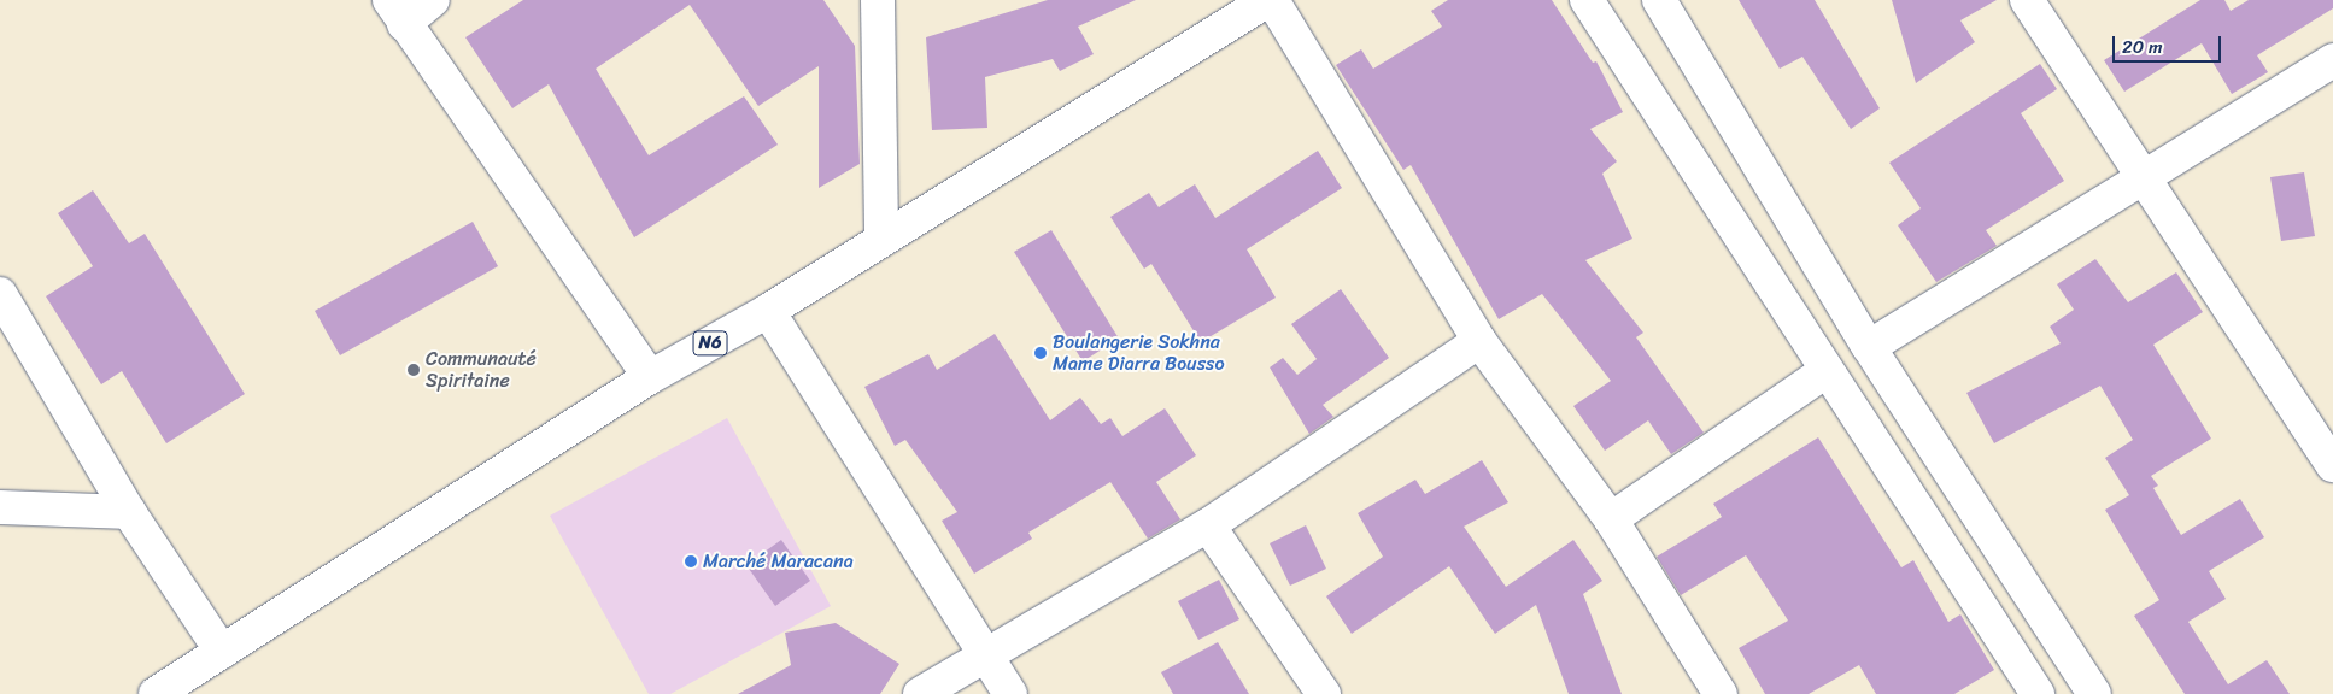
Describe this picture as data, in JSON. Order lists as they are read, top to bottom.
{
  "streets": {
    "street": ["N6"]
  },
  "places": ["Boulangerie Sokhna Mame Diarra Bousso", "Communauté Spiritaine", "Marché Maracana"],
  "scale_bar": "20 m"
}
